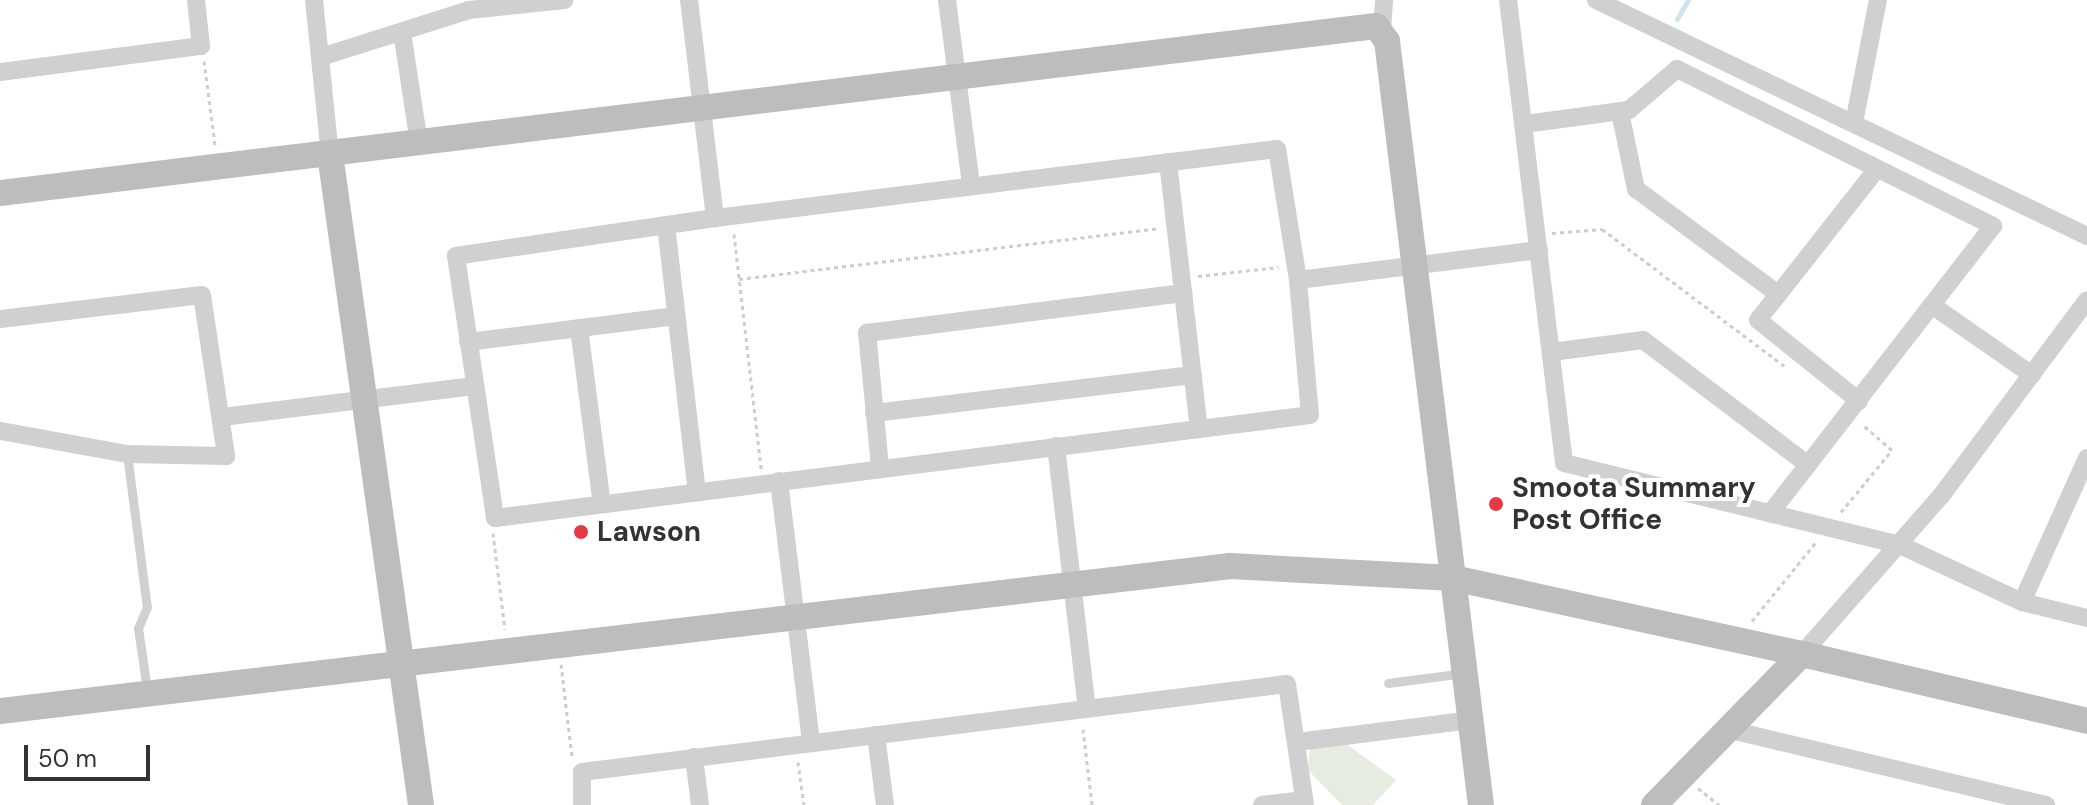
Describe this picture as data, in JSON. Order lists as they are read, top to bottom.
{
  "places": ["Smoota Summary Post Office", "Lawson"],
  "scale_bar": "50 m"
}
